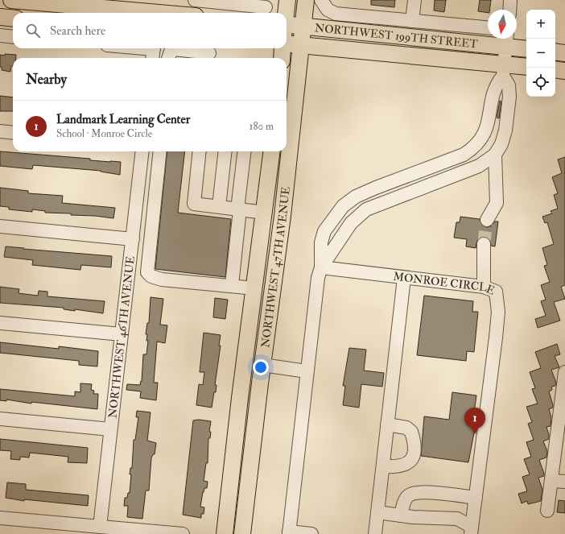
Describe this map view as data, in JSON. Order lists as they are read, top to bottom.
{
  "streets": {
    "main road": ["NORTHWEST 199TH STREET", "NORTHWEST 47TH AVENUE"],
    "street": ["MONROE CIRCLE", "NORTHWEST 46TH AVENUE"]
  },
  "crossings": [
    ["NORTHWEST 199TH STREET", "NORTHWEST 47TH AVENUE"]
  ],
  "north": "bottom",
  "page": {
    "map_buttons": ["+", "−"],
    "search": "Search here",
    "heading": "Nearby",
    "list": [
      {
        "mark": "1",
        "name": "Landmark Learning Center",
        "note": "School · Monroe Circle",
        "value": "180 m"
      }
    ],
    "pins": "1"
  }
}
